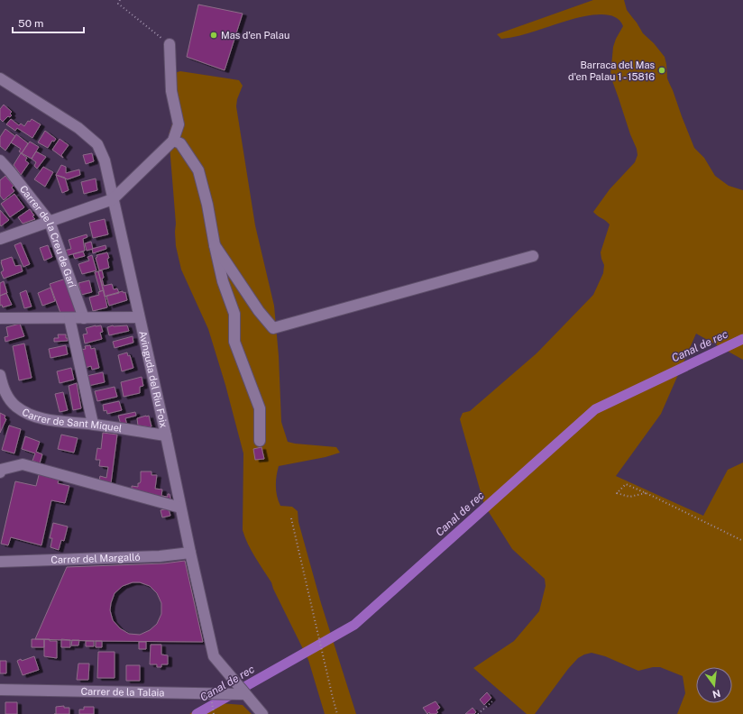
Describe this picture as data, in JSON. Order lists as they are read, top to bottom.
{
  "streets": {
    "street": [
      "Carrer de la Creu de Garí",
      "Avinguda del Riu Foix",
      "Carrer de Sant Miquel",
      "Carrer del Margalló",
      "Carrer de la Talaia"
    ]
  },
  "crossings": [
    ["Avinguda del Riu Foix", "Carrer de Sant Miquel"],
    ["Avinguda del Riu Foix", "Carrer del Margalló"],
    ["Avinguda del Riu Foix", "Carrer de la Talaia"]
  ],
  "water": ["Canal de rec"],
  "places": ["Mas d'en Palau", "Barraca del Mas d'en Palau 1 - 15816"],
  "scale_bar": "50 m",
  "north": "bottom"
}
